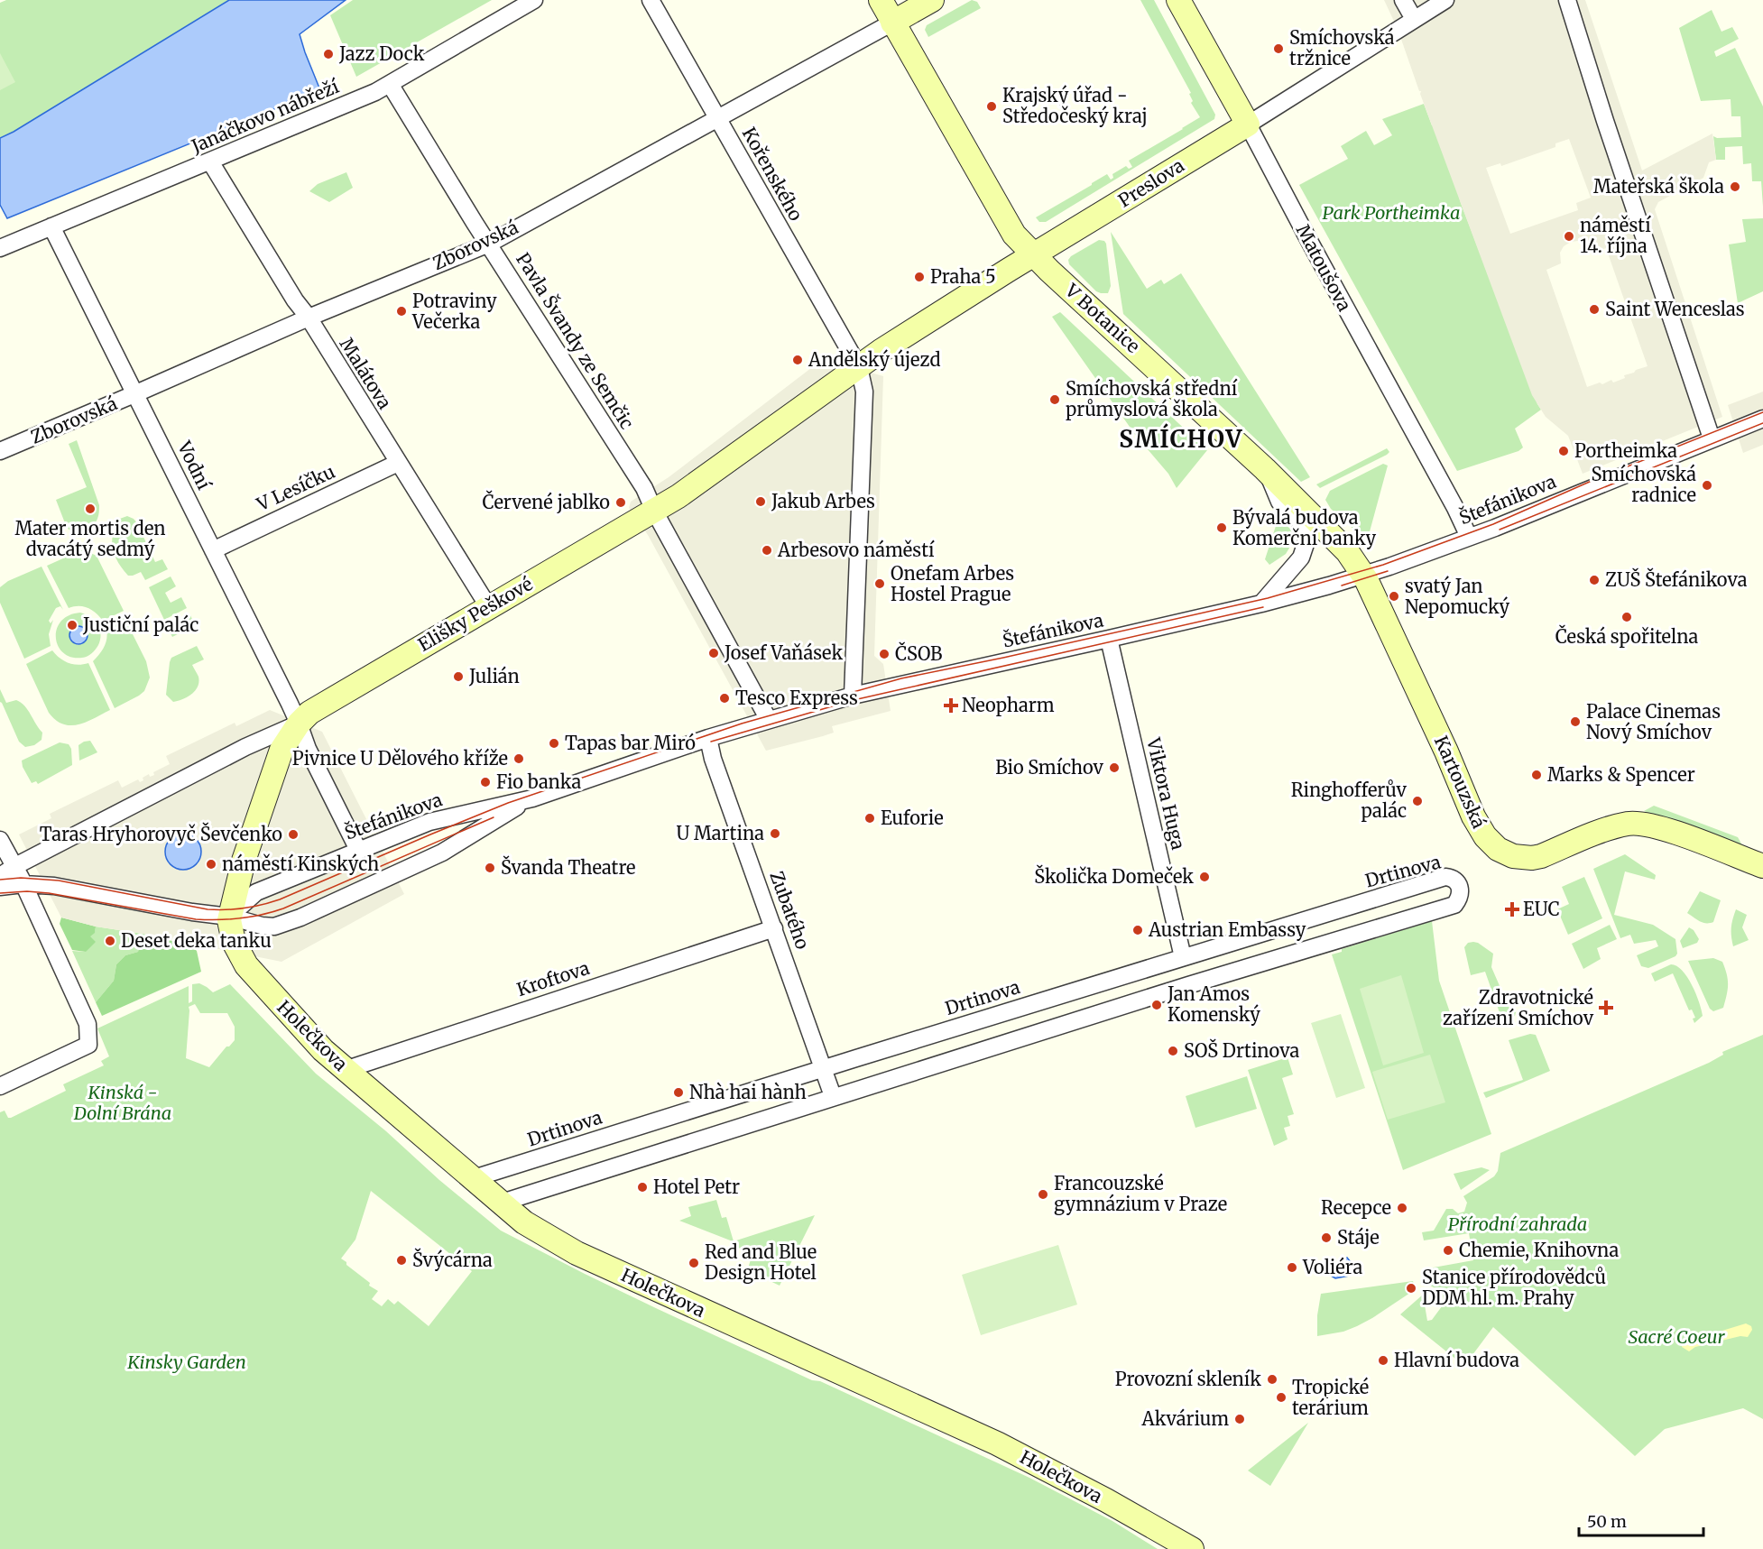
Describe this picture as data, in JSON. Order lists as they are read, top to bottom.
{
  "streets": {
    "street": [
      "Janáčkovo nábřeží",
      "Kořenského",
      "Preslova",
      "Zborovská",
      "Matoušova",
      "V Botanice",
      "Pavla Švandy ze Semčic",
      "Malátova",
      "Vodní",
      "V Lesíčku",
      "Štefánikova",
      "Elišky Peškové",
      "Kartouzská",
      "Viktora Huga",
      "Drtinova",
      "Zubatého",
      "Kroftova",
      "Holečkova"
    ]
  },
  "crossings": [
    ["Janáčkovo nábřeží", "Pavla Švandy ze Semčic"],
    ["Janáčkovo nábřeží", "Malátova"],
    ["Janáčkovo nábřeží", "Vodní"],
    ["Kořenského", "Preslova"],
    ["Kořenského", "Zborovská"],
    ["Preslova", "Matoušova"],
    ["Preslova", "V Botanice"],
    ["Zborovská", "V Botanice"],
    ["Zborovská", "Pavla Švandy ze Semčic"],
    ["Zborovská", "Malátova"],
    ["Zborovská", "Vodní"],
    ["Matoušova", "Štefánikova"],
    ["V Botanice", "Štefánikova"],
    ["V Botanice", "Kartouzská"],
    ["Pavla Švandy ze Semčic", "Elišky Peškové"],
    ["Malátova", "V Lesíčku"],
    ["Malátova", "Elišky Peškové"],
    ["Vodní", "V Lesíčku"],
    ["Vodní", "Elišky Peškové"],
    ["Štefánikova", "Kartouzská"],
    ["Štefánikova", "Viktora Huga"],
    ["Štefánikova", "Zubatého"],
    ["Štefánikova", "Holečkova"],
    ["Viktora Huga", "Drtinova"],
    ["Drtinova", "Zubatého"],
    ["Drtinova", "Holečkova"],
    ["Zubatého", "Kroftova"],
    ["Kroftova", "Holečkova"]
  ],
  "districts": ["SMÍCHOV"],
  "parks": [
    "Park Portheimka",
    "Kinská - Dolní Brána",
    "Přírodní zahrada",
    "Sacré Coeur",
    "Kinsky Garden"
  ],
  "places": {
    "other": [
      "Smíchovská tržnice",
      "Jazz Dock",
      "Krajský úřad - Středočeský kraj",
      "Mateřská škola",
      "náměstí 14. října",
      "Praha 5",
      "Saint Wenceslas",
      "Potraviny Večerka",
      "Andělský újezd",
      "Smíchovská střední průmyslová škola",
      "Portheimka",
      "Smíchovská radnice",
      "Jakub Arbes",
      "Červené jablko",
      "Mater mortis den dvacátý sedmý",
      "Bývalá budova Komerční banky",
      "Arbesovo náměstí",
      "ZUŠ Štefánikova",
      "Onefam Arbes Hostel Prague",
      "svatý Jan Nepomucký",
      "Česká spořitelna",
      "Justiční palác",
      "Josef Vaňásek",
      "ČSOB",
      "Julián",
      "Tesco Express",
      "Palace Cinemas Nový Smíchov",
      "Tapas bar Miró",
      "Pivnice U Dělového kříže",
      "Bio Smíchov",
      "Marks & Spencer",
      "Fio banka",
      "Ringhofferův palác",
      "Euforie",
      "U Martina",
      "Taras Hryhorovyč Ševčenko",
      "náměstí Kinských",
      "Švanda Theatre",
      "Školička Domeček",
      "Austrian Embassy",
      "Deset deka tanku",
      "Jan Amos Komenský",
      "SOŠ Drtinova",
      "Nhà hai hành",
      "Hotel Petr",
      "Francouzské gymnázium v Praze",
      "Recepce",
      "Stáje",
      "Chemie, Knihovna",
      "Švýcárna",
      "Red and Blue Design Hotel",
      "Voliéra",
      "Stanice přírodovědců DDM hl. m. Prahy",
      "Hlavní budova",
      "Provozní skleník",
      "Tropické terárium",
      "Akvárium"
    ],
    "health": ["Neopharm", "EUC", "Zdravotnické zařízení Smíchov"]
  },
  "scale_bar": "50 m"
}
